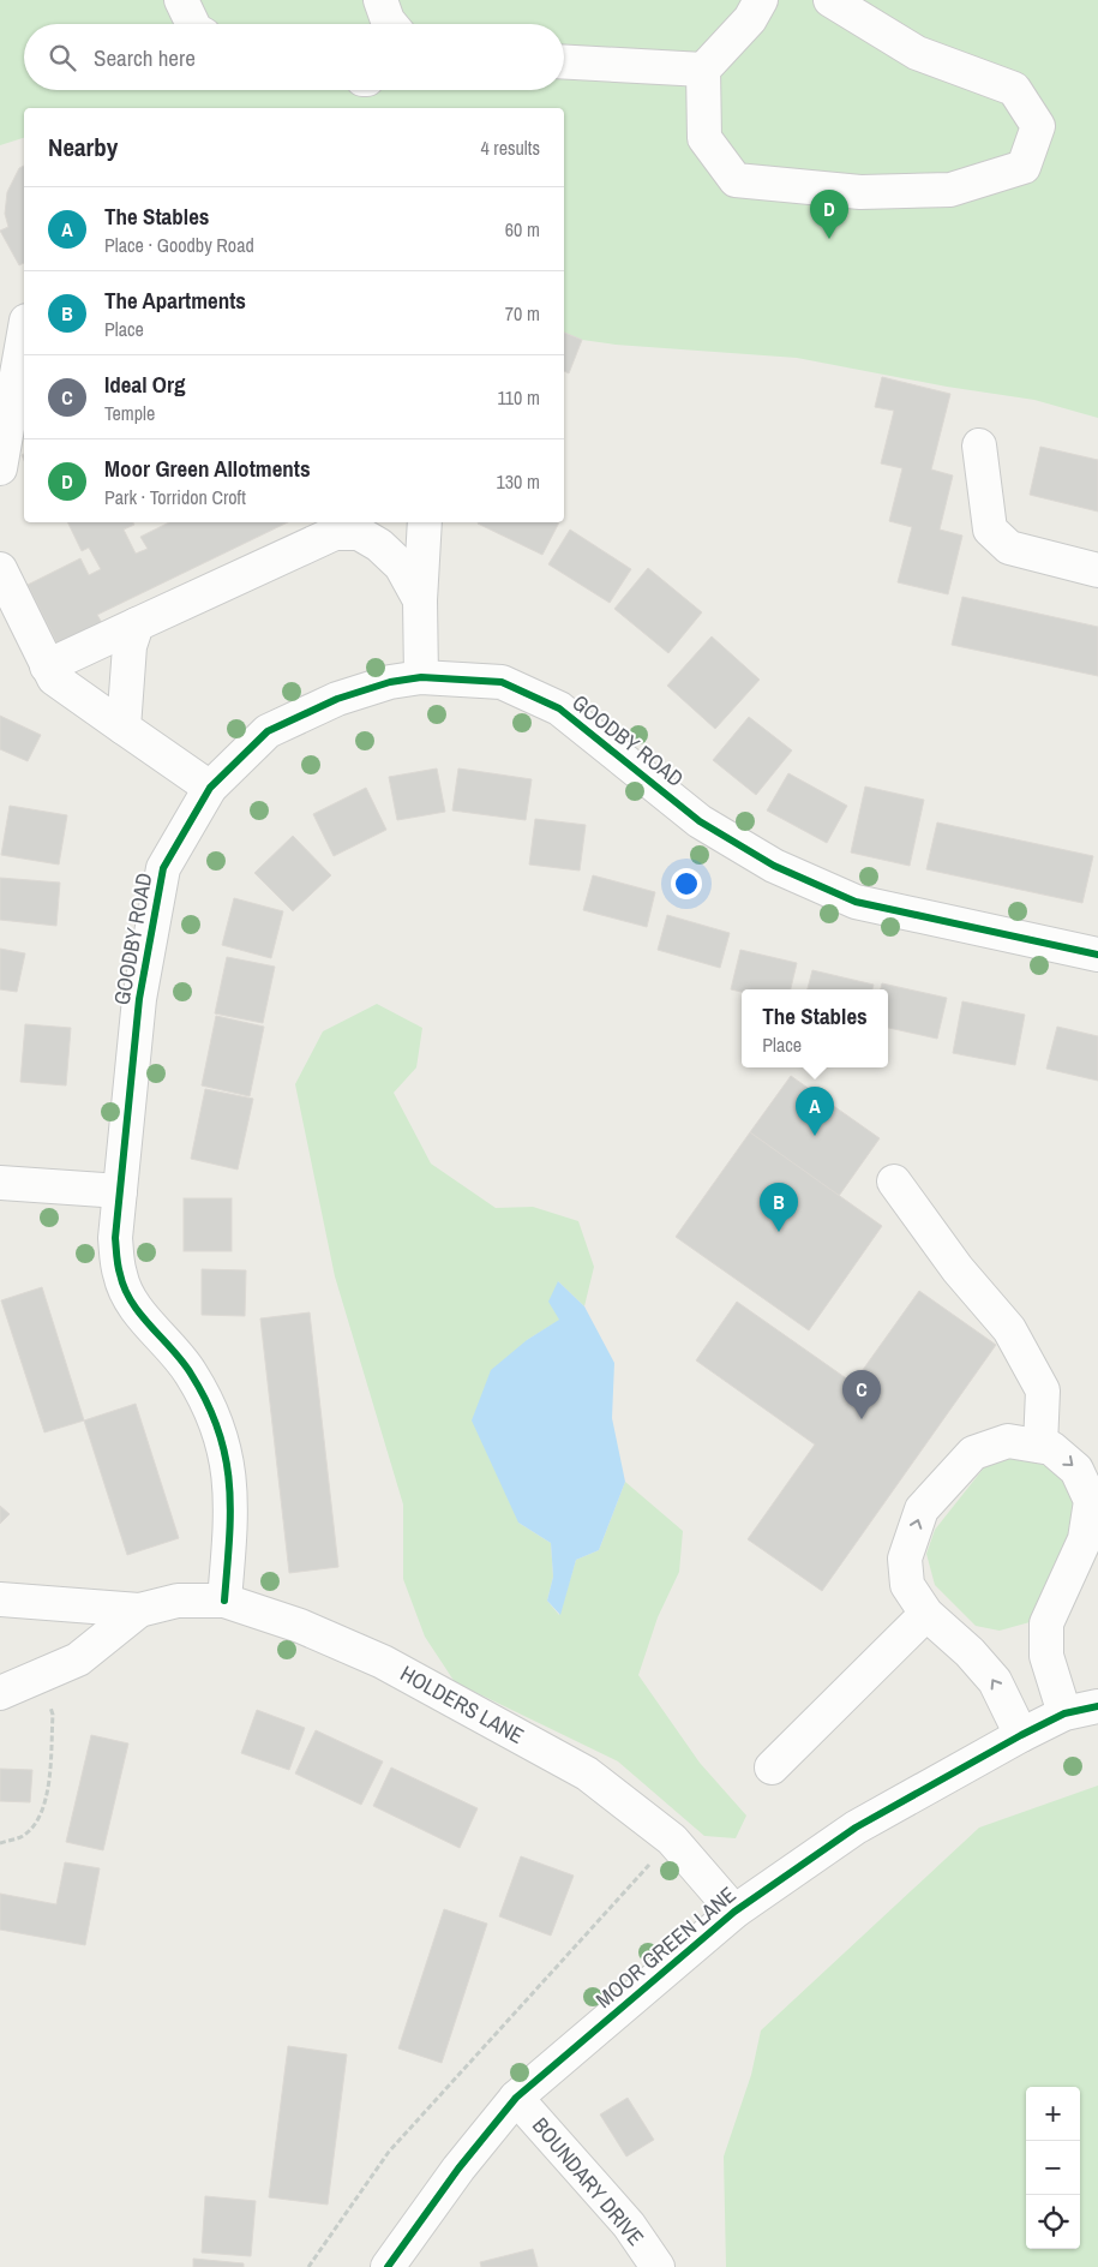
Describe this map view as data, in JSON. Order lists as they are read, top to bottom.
{
  "streets": {
    "street": [
      "GOODBY ROAD",
      "HOLDERS LANE",
      "MOOR GREEN LANE",
      "BOUNDARY DRIVE"
    ]
  },
  "crossings": [
    ["GOODBY ROAD", "HOLDERS LANE"],
    ["HOLDERS LANE", "MOOR GREEN LANE"],
    ["MOOR GREEN LANE", "BOUNDARY DRIVE"]
  ],
  "page": {
    "search": "Search here",
    "heading": ["Nearby", "4 results"],
    "list": [
      {
        "mark": "A",
        "name": "The Stables",
        "note": "Place · Goodby Road",
        "value": "60 m"
      },
      {
        "mark": "B",
        "name": "The Apartments",
        "note": "Place",
        "value": "70 m"
      },
      {
        "mark": "C",
        "name": "Ideal Org",
        "note": "Temple",
        "value": "110 m"
      },
      {
        "mark": "D",
        "name": "Moor Green Allotments",
        "note": "Park · Torridon Croft",
        "value": "130 m"
      }
    ],
    "pins": [
      "D",
      "A",
      "B",
      "C"
    ],
    "popup": ["The Stables", "Place"],
    "map_buttons": ["+", "−"]
  }
}
